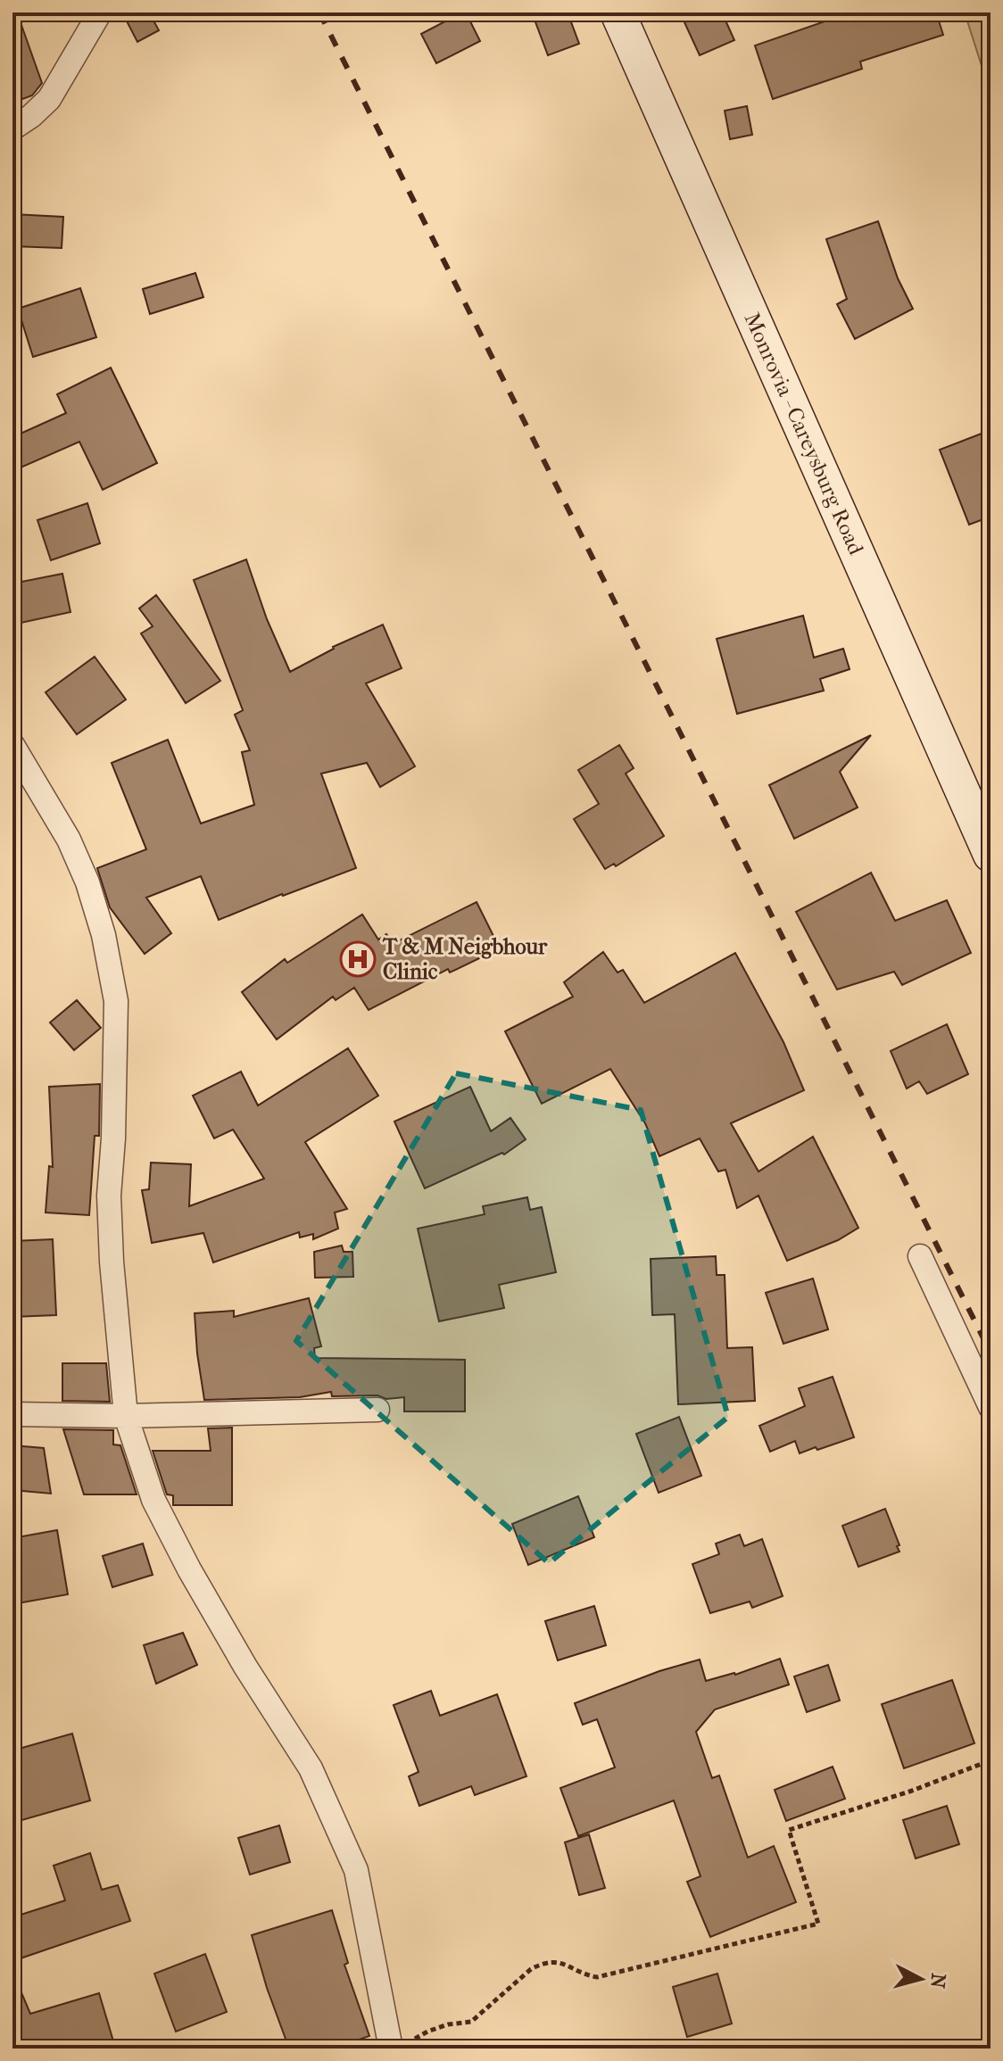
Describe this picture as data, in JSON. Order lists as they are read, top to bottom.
{
  "streets": {
    "main road": ["Monrovia - Careysburg Road"]
  },
  "places": {
    "hospital": ["T & M Neigbhour Clinic"]
  },
  "north": "right"
}
